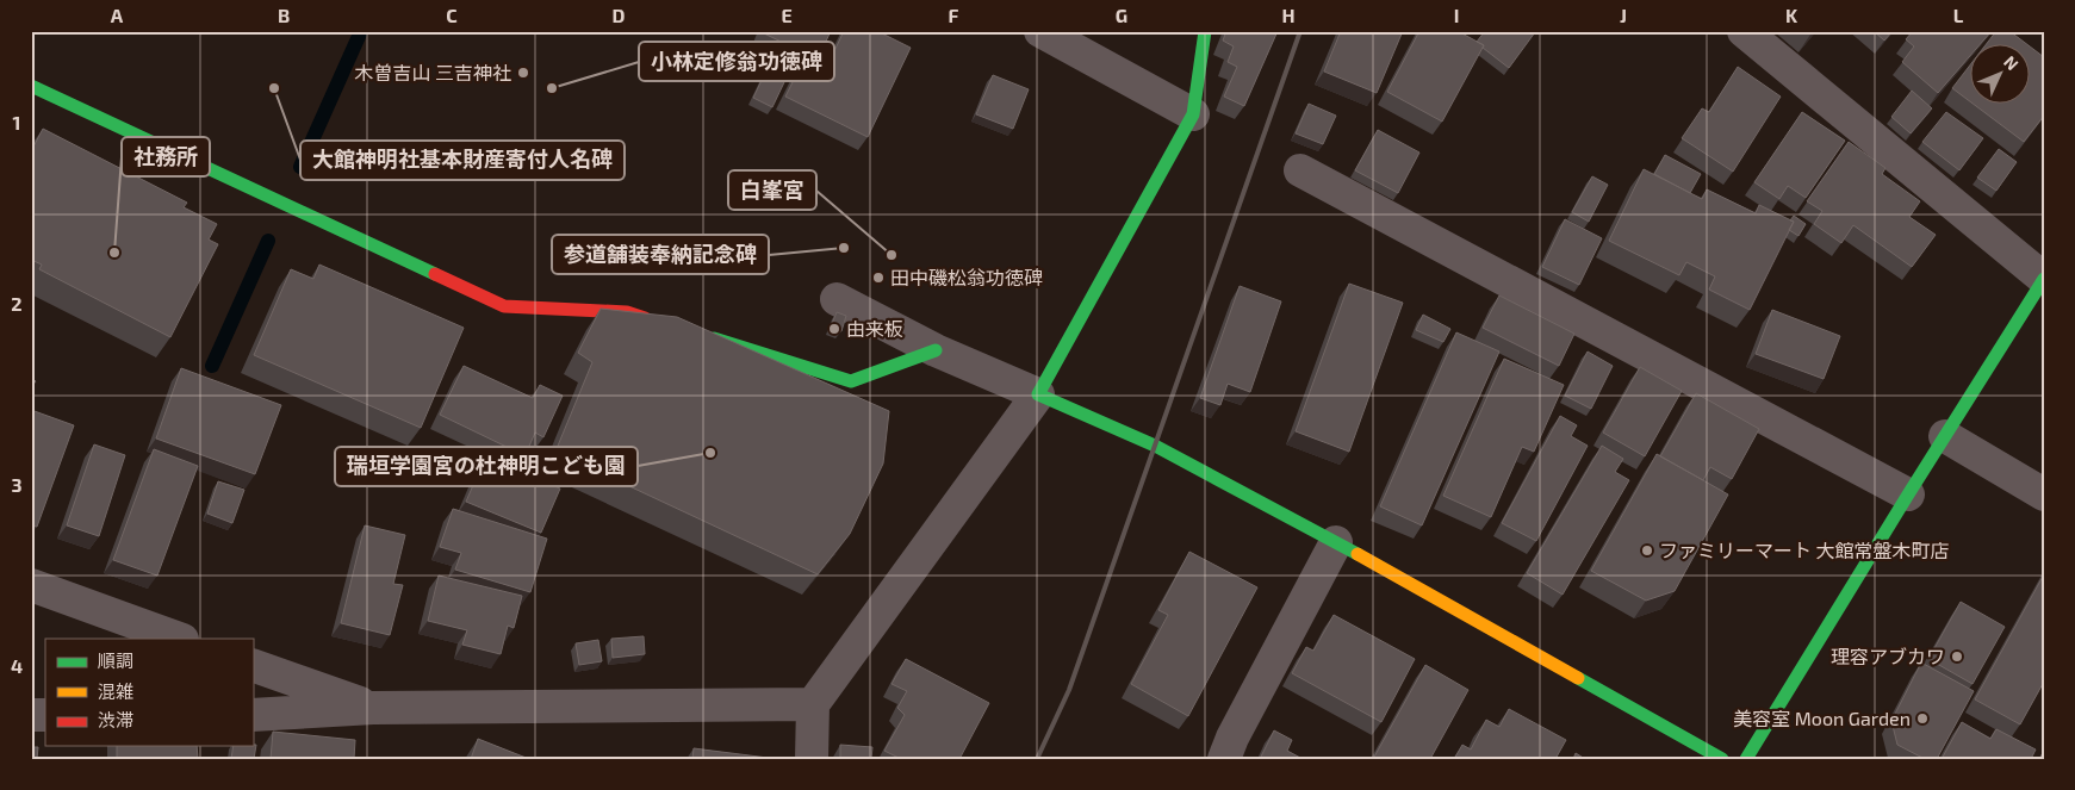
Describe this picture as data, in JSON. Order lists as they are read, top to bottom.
{
  "places": [
    "木曽吉山 三吉神社",
    "大館神明社基本財産寄付人名碑",
    "小林定修翁功徳碑",
    "参道舗装奉納記念碑",
    "社務所",
    "白峯宮",
    "田中磯松翁功徳碑",
    "由来板",
    "瑞垣学園宮の杜神明こども園",
    "ファミリーマート 大館常盤木町店",
    "理容アブカワ",
    "美容室 Moon Garden"
  ],
  "legend": ["順調", "混雑", "渋滞"],
  "north": "top right",
  "grid": {
    "columns": [
      "A",
      "B",
      "C",
      "D",
      "E",
      "F",
      "G",
      "H",
      "I",
      "J",
      "K",
      "L"
    ],
    "rows": [
      "1",
      "2",
      "3",
      "4"
    ]
  }
}
